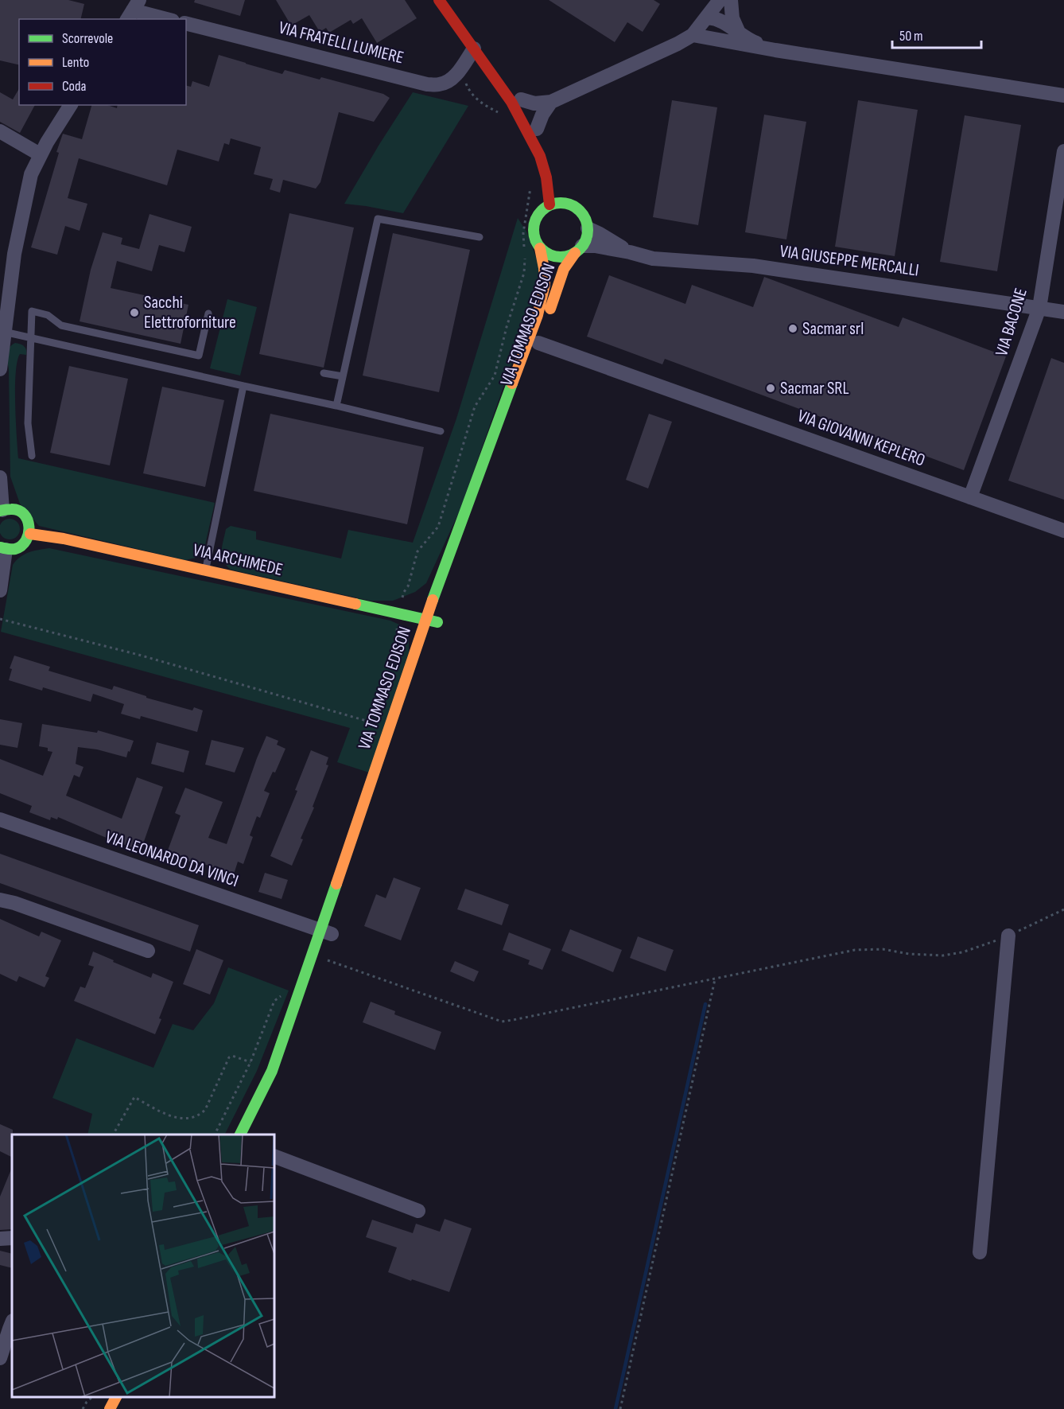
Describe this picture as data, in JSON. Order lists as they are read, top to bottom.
{
  "streets": {
    "street": [
      "VIA FRATELLI LUMIERE",
      "VIA GIUSEPPE MERCALLI",
      "VIA BACONE",
      "VIA TOMMASO EDISON",
      "VIA GIOVANNI KEPLERO",
      "VIA ARCHIMEDE",
      "VIA LEONARDO DA VINCI"
    ]
  },
  "crossings": [
    ["VIA GIUSEPPE MERCALLI", "VIA BACONE"],
    ["VIA GIUSEPPE MERCALLI", "VIA TOMMASO EDISON"],
    ["VIA BACONE", "VIA GIOVANNI KEPLERO"],
    ["VIA TOMMASO EDISON", "VIA GIOVANNI KEPLERO"],
    ["VIA TOMMASO EDISON", "VIA ARCHIMEDE"],
    ["VIA TOMMASO EDISON", "VIA LEONARDO DA VINCI"]
  ],
  "places": ["Sacchi Elettroforniture", "Sacmar srl", "Sacmar SRL"],
  "legend": ["Scorrevole", "Lento", "Coda"],
  "scale_bar": "50 m"
}
